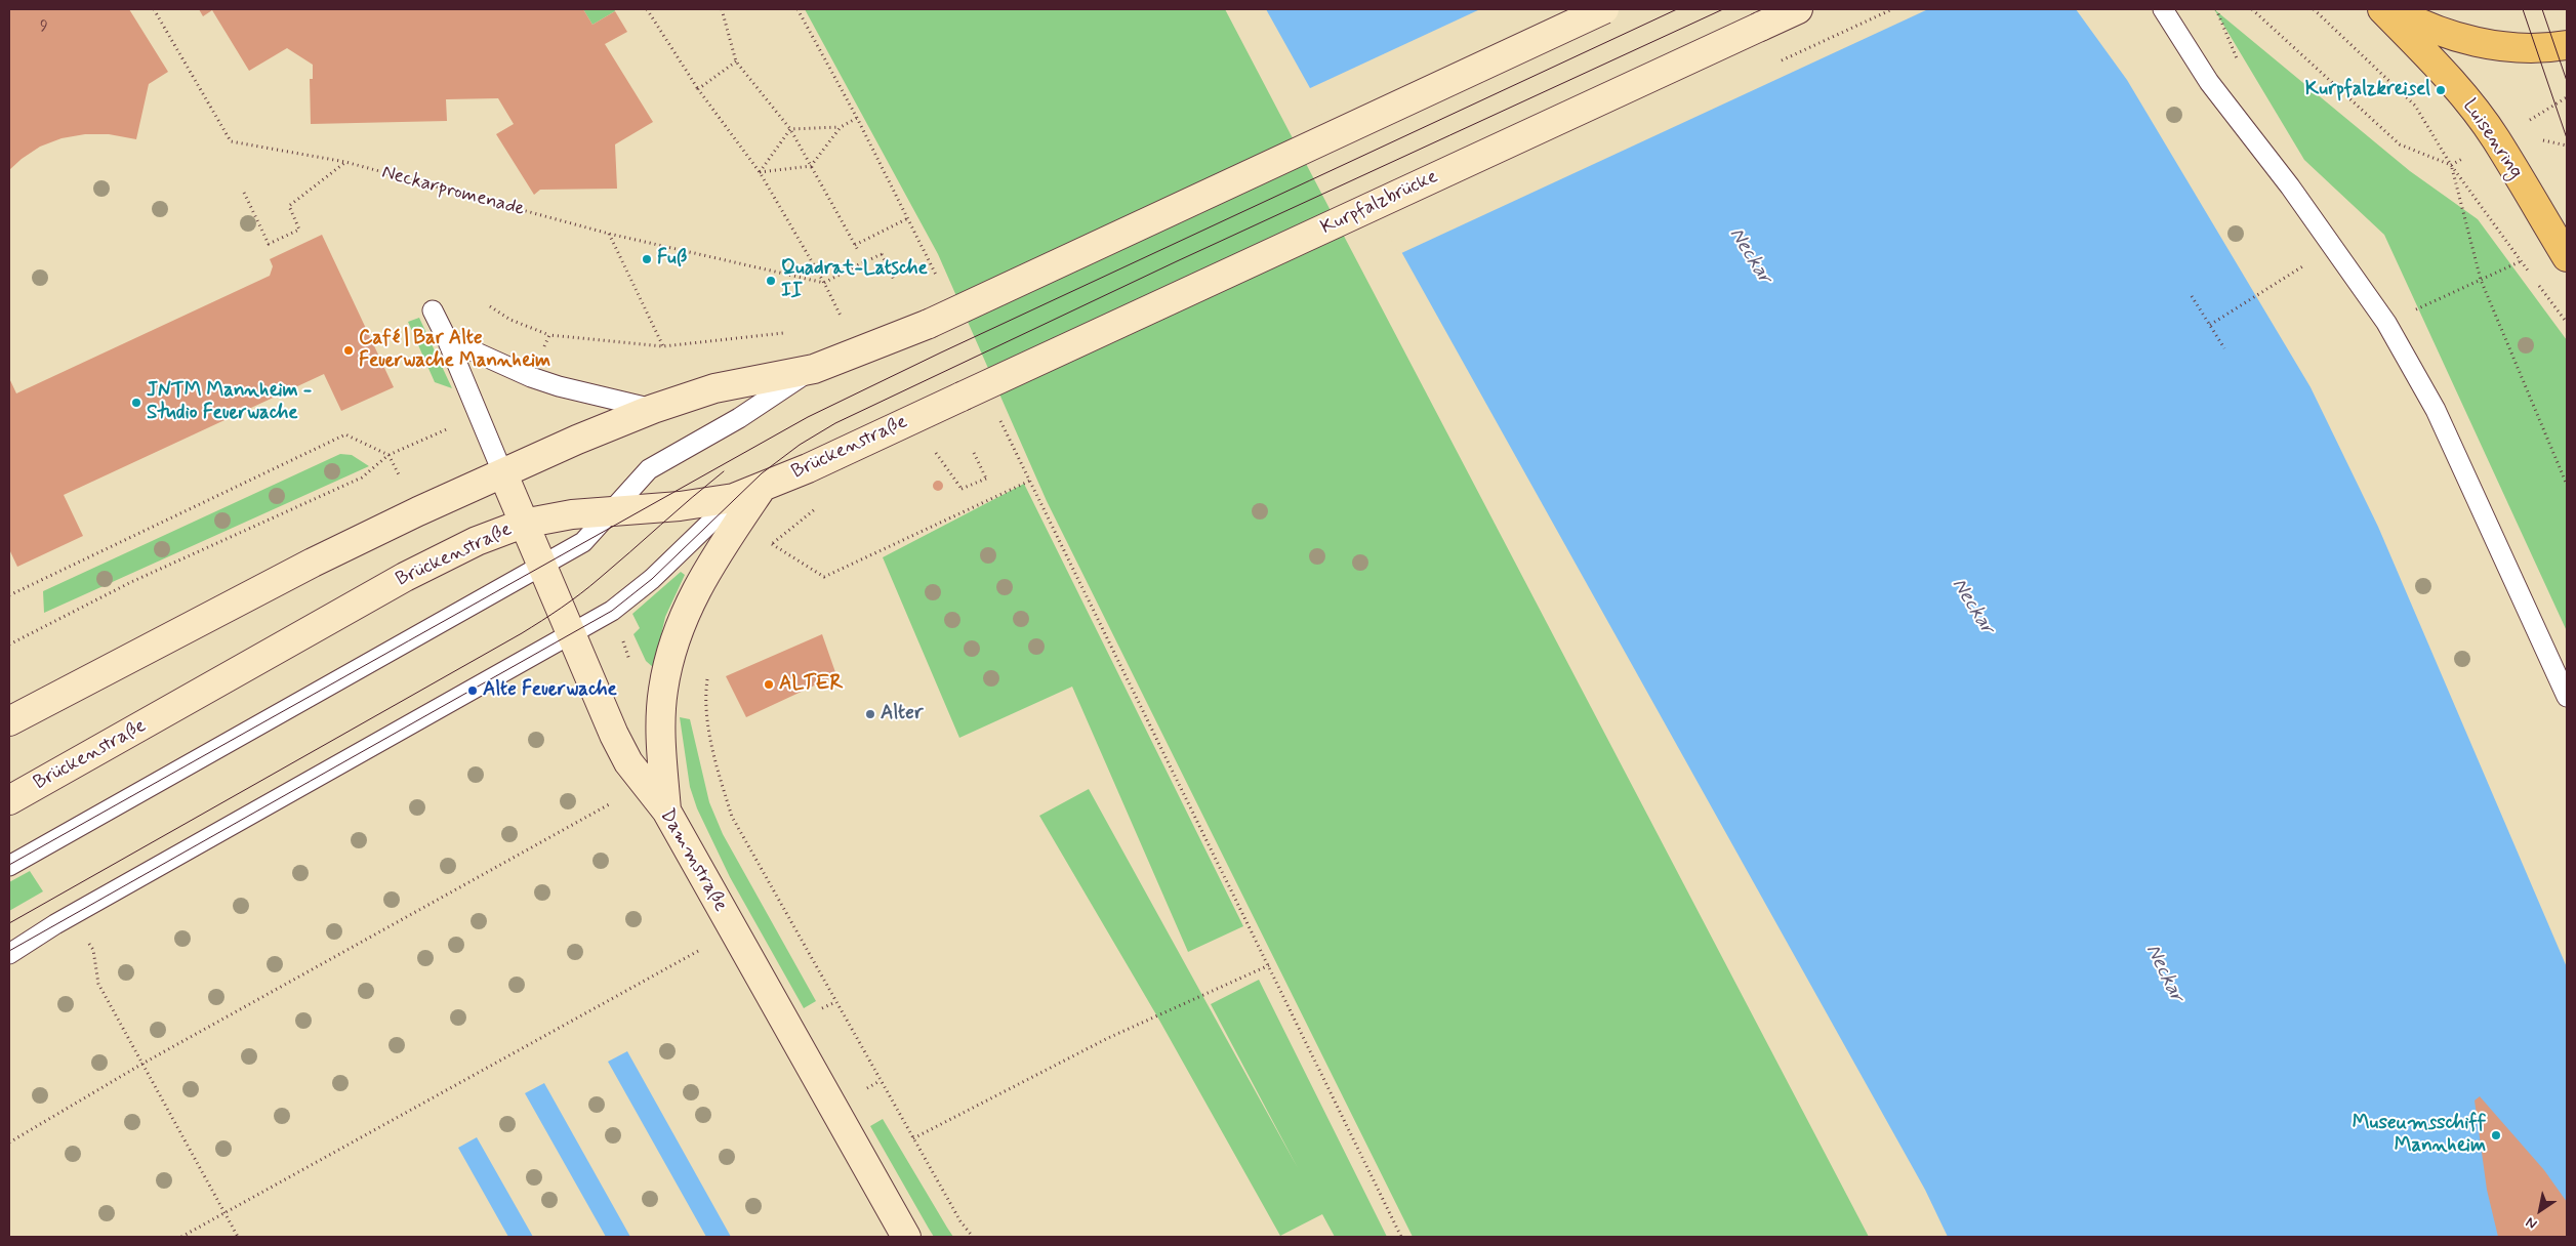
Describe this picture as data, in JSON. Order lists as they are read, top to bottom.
{
  "streets": {
    "main road": [
      "Luisenring",
      "Kurpfalzbrücke",
      "Brückenstraße",
      "Dammstraße"
    ],
    "path": ["Neckarpromenade"]
  },
  "crossings": [
    ["Kurpfalzbrücke", "Brückenstraße"],
    ["Brückenstraße", "Dammstraße"]
  ],
  "water": ["Neckar"],
  "places": [
    "Kurpfalzkreisel",
    "Fuß",
    "Quadrat-Latsche II",
    "Café | Bar Alte Feuerwache Mannheim",
    "JNTM Mannheim - Studio Feuerwache",
    "ALTER",
    "Alte Feuerwache",
    "Alter",
    "Museumsschiff Mannheim"
  ],
  "house_numbers": ["9"],
  "north": "bottom left"
}
